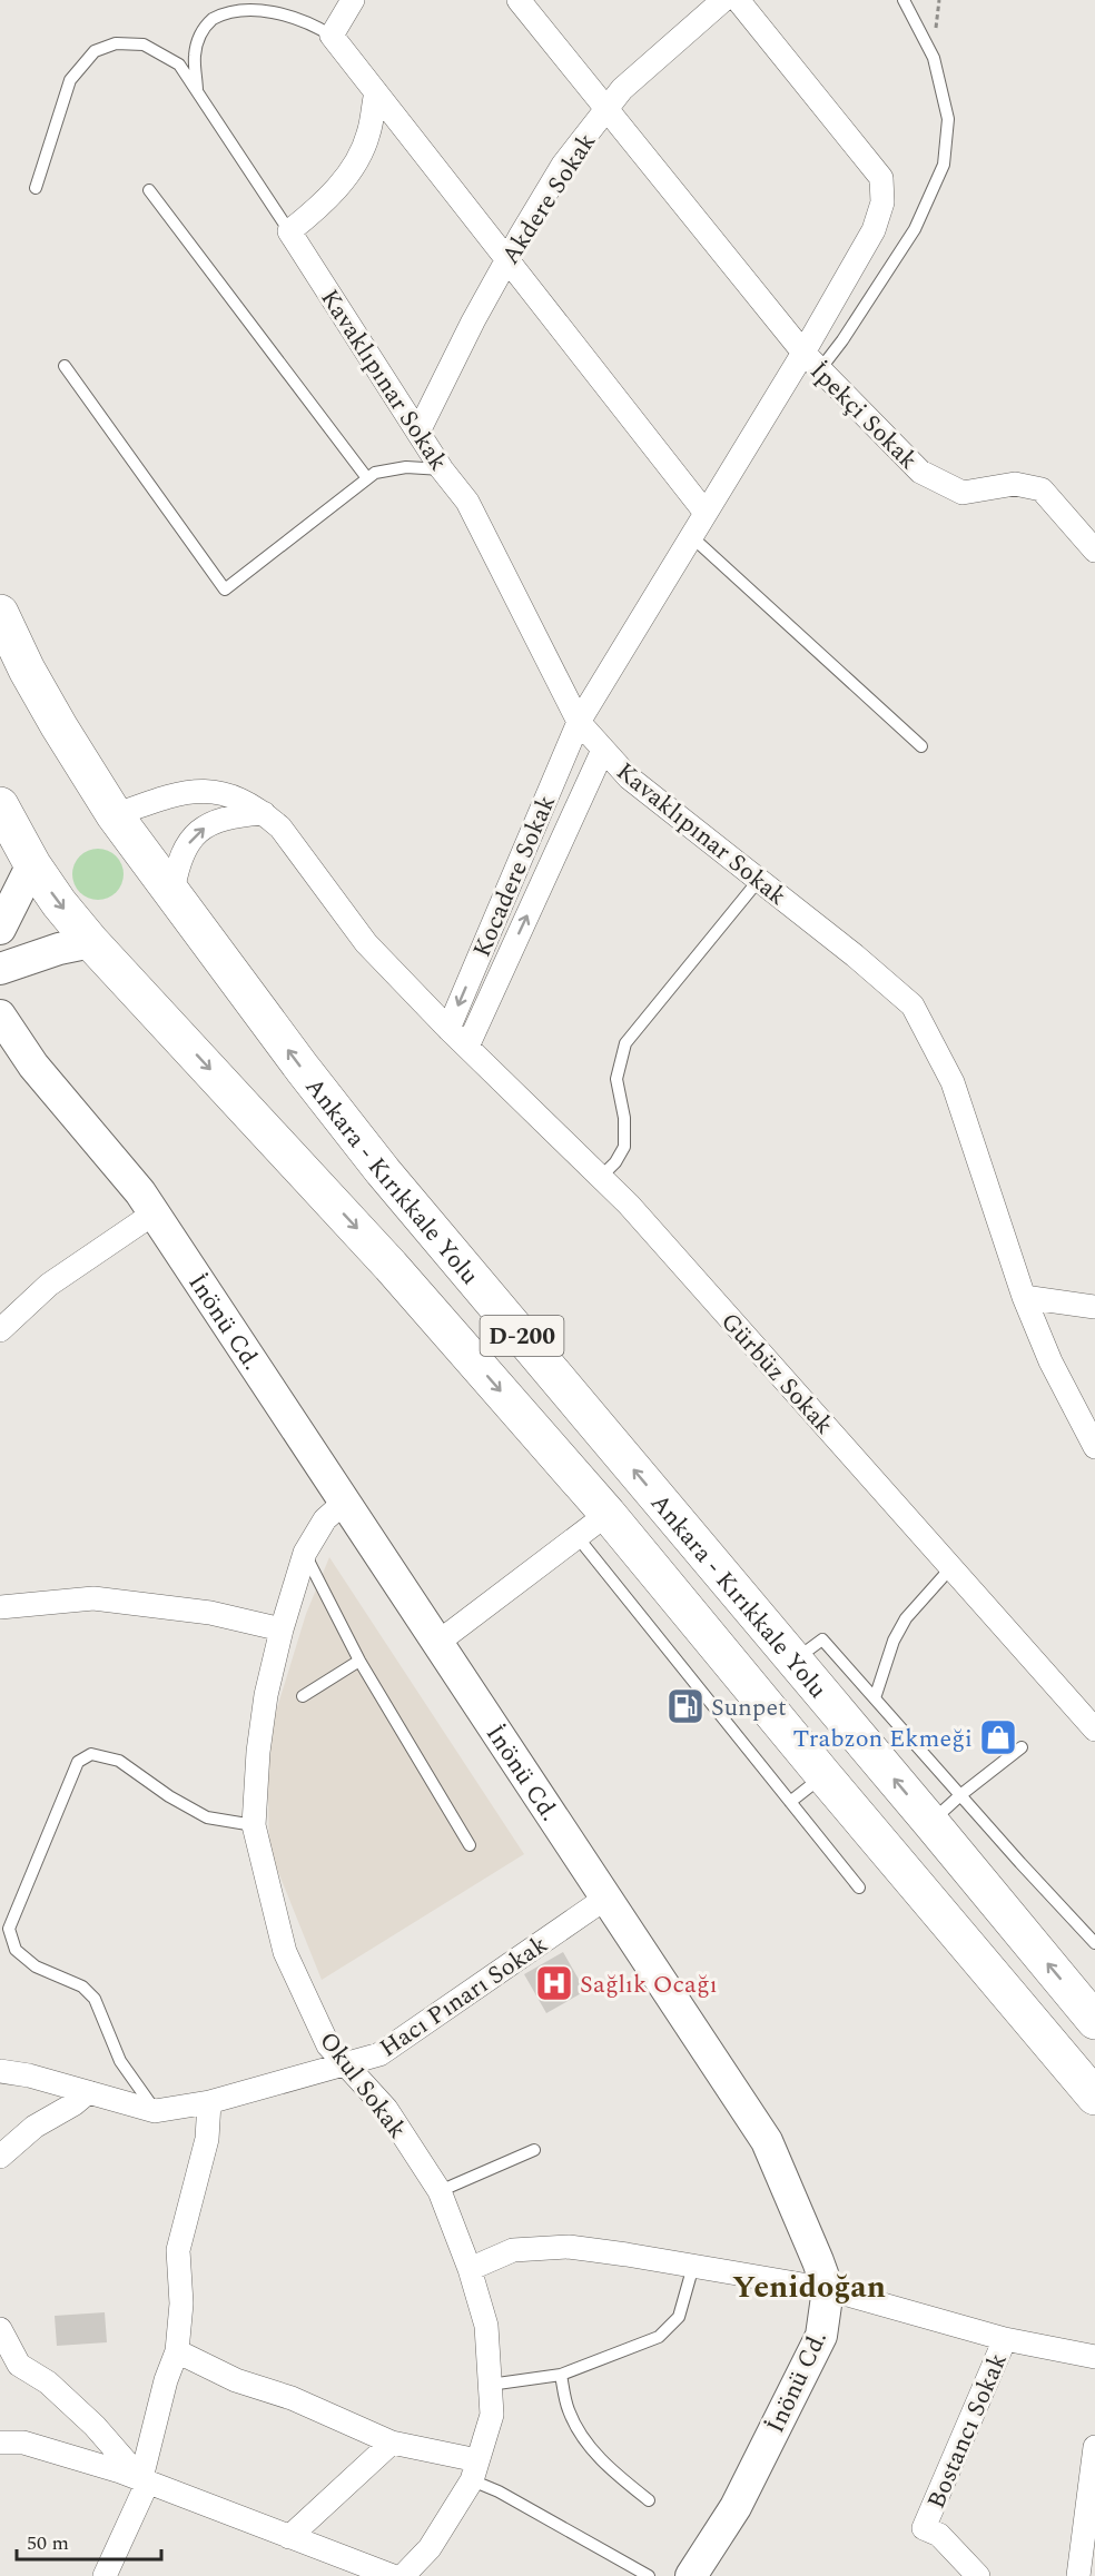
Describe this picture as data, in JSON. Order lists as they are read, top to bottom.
{
  "streets": {
    "highway": ["Ankara - Kırıkkale Yolu", "D-200"],
    "street": [
      "Akdere Sokak",
      "Kavaklıpınar Sokak",
      "İpekçi Sokak",
      "Kocadere Sokak",
      "İnönü Cd.",
      "Gürbüz Sokak",
      "Hacı Pınarı Sokak",
      "Okul Sokak",
      "Bostancı Sokak"
    ]
  },
  "crossings": [
    ["Akdere Sokak", "Kavaklıpınar Sokak"],
    ["Akdere Sokak", "İpekçi Sokak"],
    ["Kavaklıpınar Sokak", "Kocadere Sokak"],
    ["İpekçi Sokak", "Kocadere Sokak"],
    ["Kocadere Sokak", "Gürbüz Sokak"],
    ["Ankara - Kırıkkale Yolu", "Gürbüz Sokak"],
    ["İnönü Cd.", "Hacı Pınarı Sokak"],
    ["İnönü Cd.", "Okul Sokak"],
    ["Hacı Pınarı Sokak", "Okul Sokak"]
  ],
  "districts": ["Yenidoğan"],
  "places": {
    "fuel station": ["Sunpet"],
    "shop": ["Trabzon Ekmeği"],
    "hospital": ["Sağlık Ocağı"]
  },
  "scale_bar": "50 m"
}
